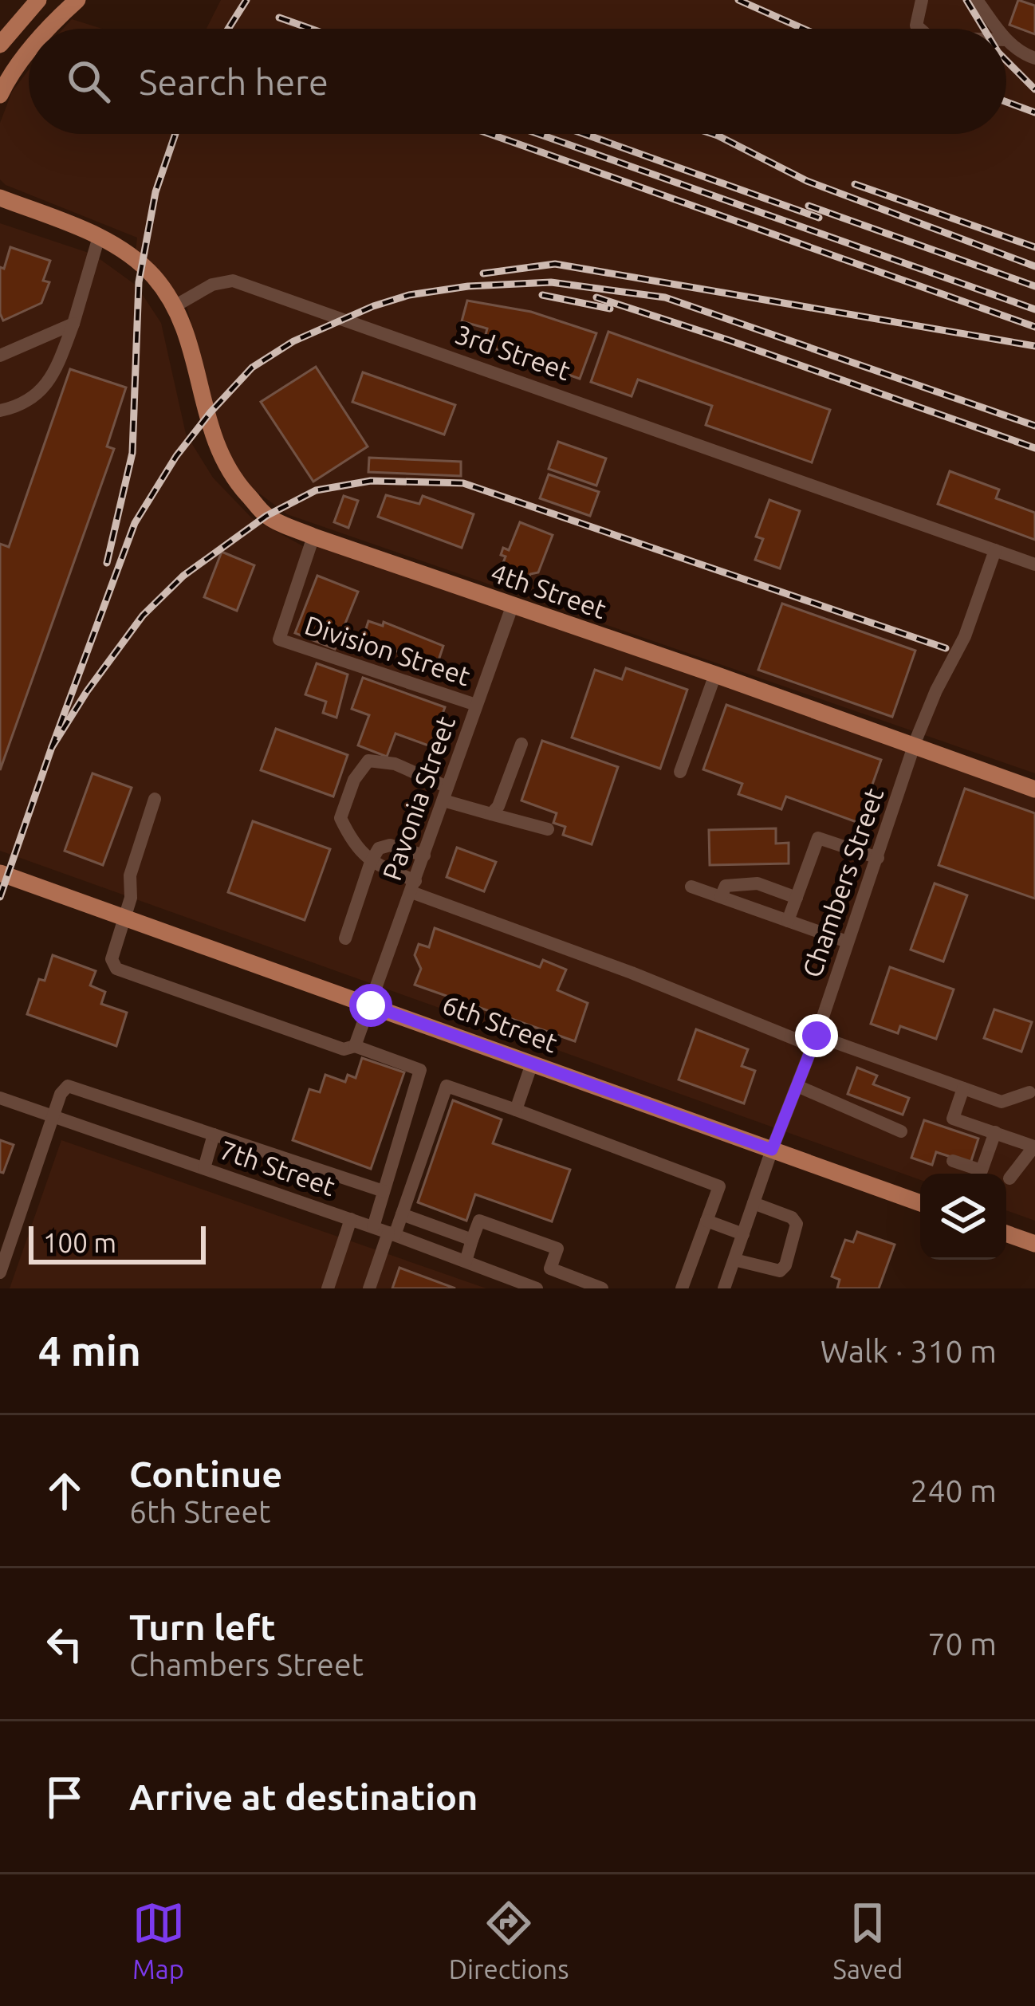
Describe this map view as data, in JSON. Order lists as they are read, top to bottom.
{
  "streets": {
    "main road": ["4th Street", "6th Street"],
    "street": [
      "3rd Street",
      "Division Street",
      "Pavonia Street",
      "Chambers Street",
      "7th Street"
    ]
  },
  "crossings": [
    ["3rd Street", "4th Street"],
    ["3rd Street", "Chambers Street"],
    ["4th Street", "Division Street"],
    ["4th Street", "Pavonia Street"],
    ["4th Street", "Chambers Street"],
    ["Division Street", "Pavonia Street"],
    ["Pavonia Street", "6th Street"],
    ["Chambers Street", "6th Street"]
  ],
  "scale_bar": "100 m",
  "page": {
    "search": "Search here",
    "scale": "100 m",
    "heading": ["4 min", "Walk · 310 m"],
    "list": [
      ["Continue", "6th Street", "240 m"],
      ["Turn left", "Chambers Street", "70 m"],
      "Arrive at destination"
    ],
    "nav": ["Map", "Directions", "Saved"]
  }
}
